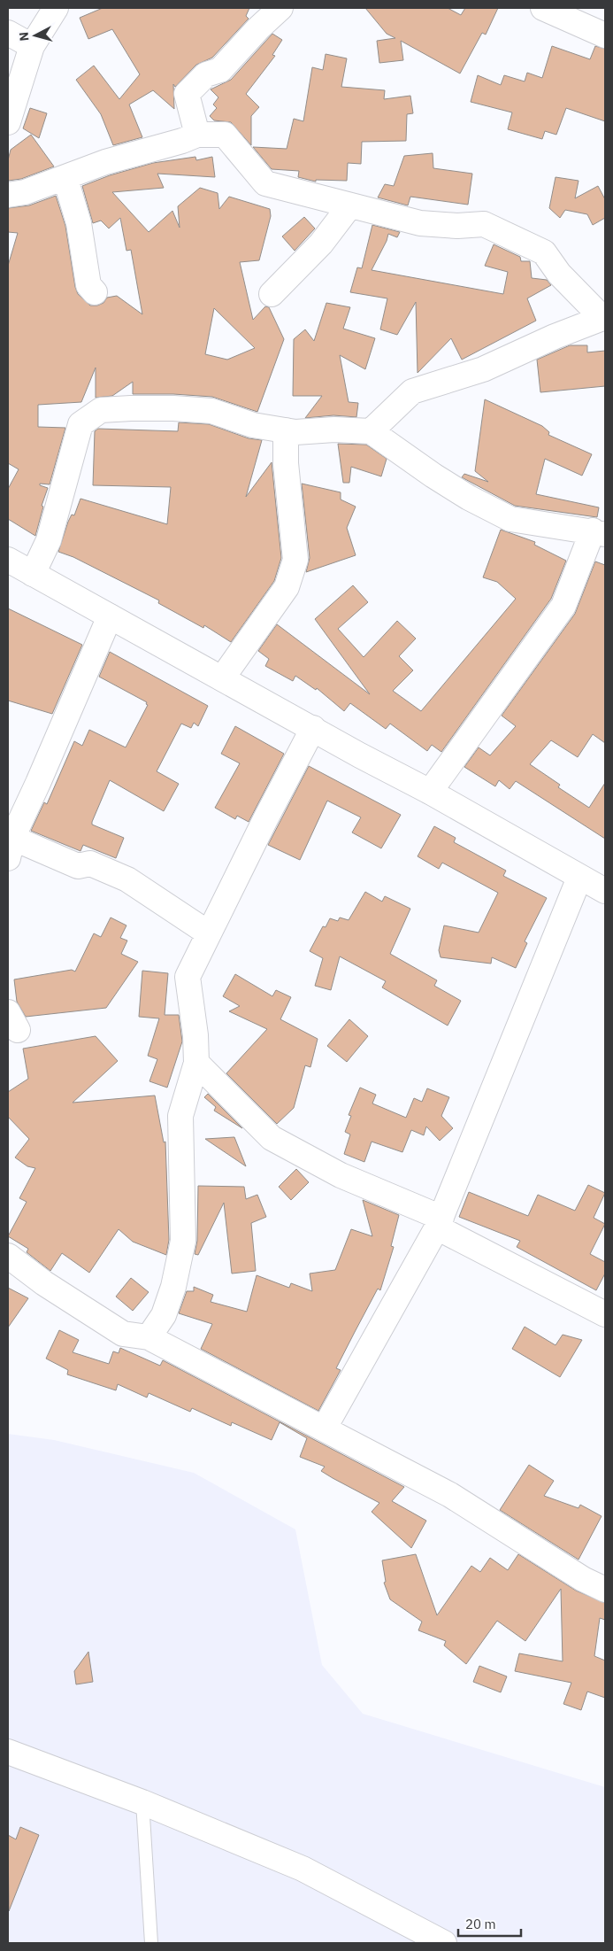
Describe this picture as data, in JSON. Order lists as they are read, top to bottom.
{
  "scale_bar": "20 m",
  "north": "left"
}
